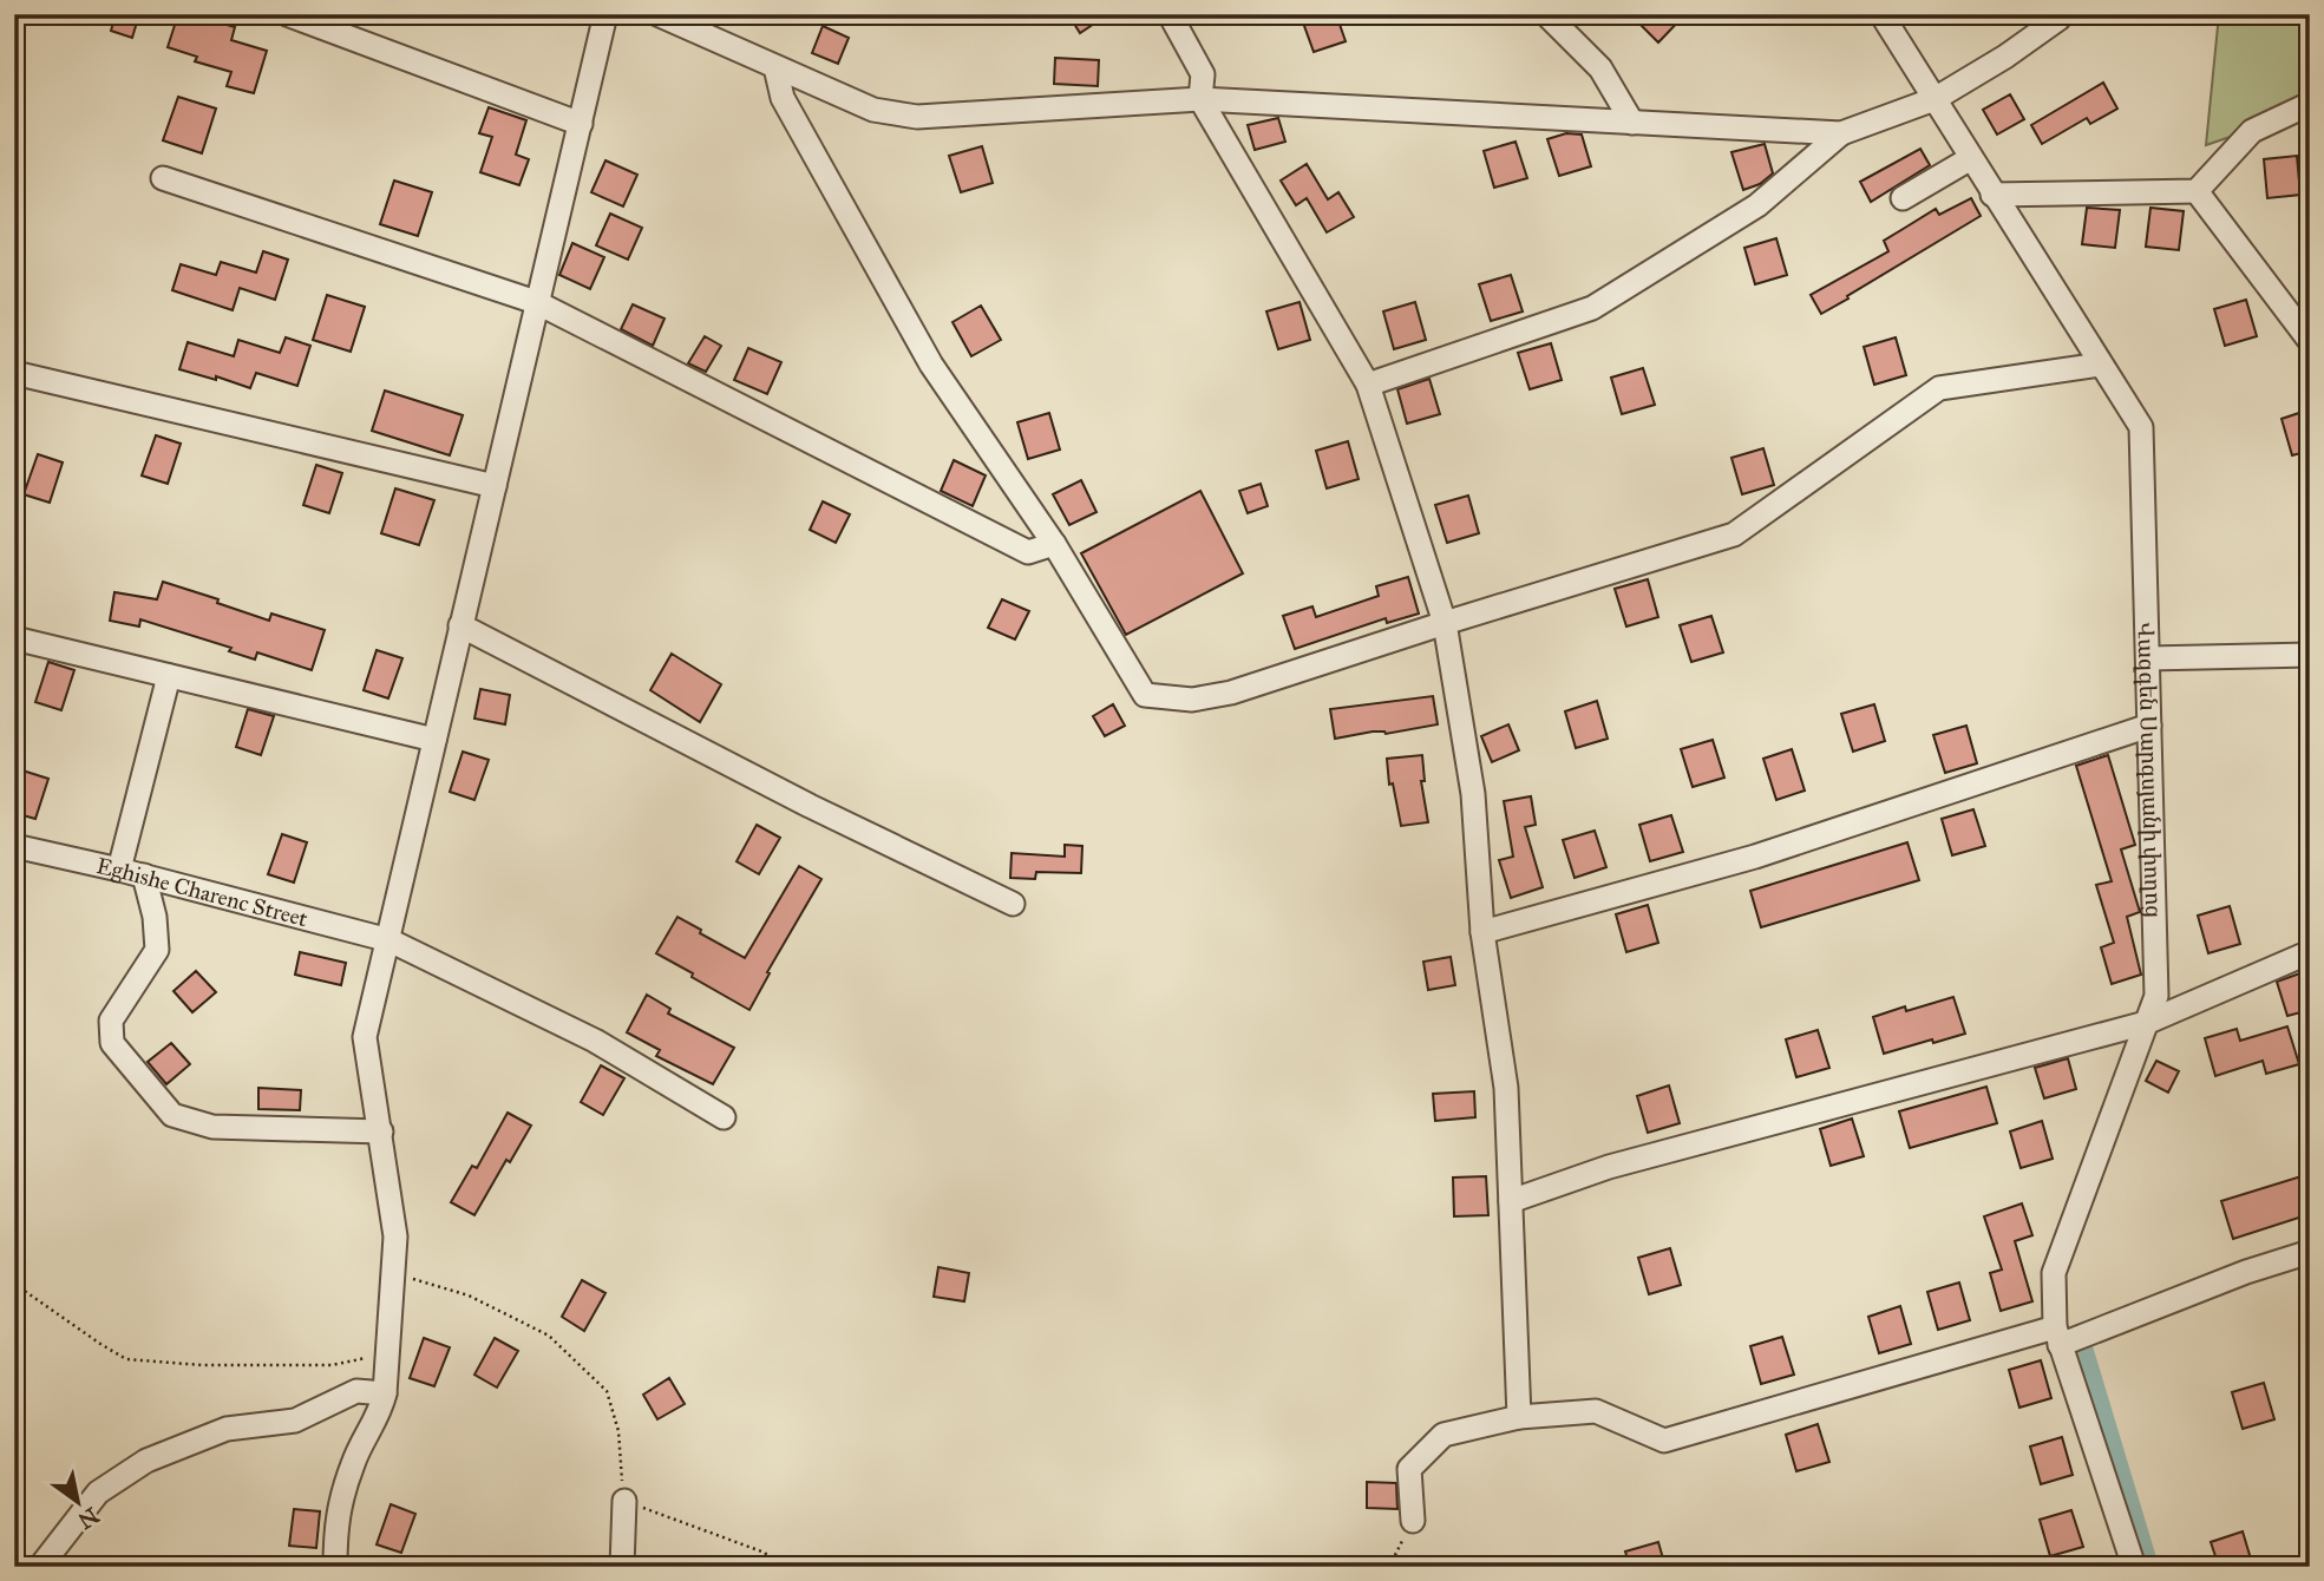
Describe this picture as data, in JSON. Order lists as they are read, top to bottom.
{
  "streets": {
    "street": ["Վազգեն Սարգսյանի փողոց", "Eghishe Charenc Street"]
  },
  "north": "bottom right"
}
